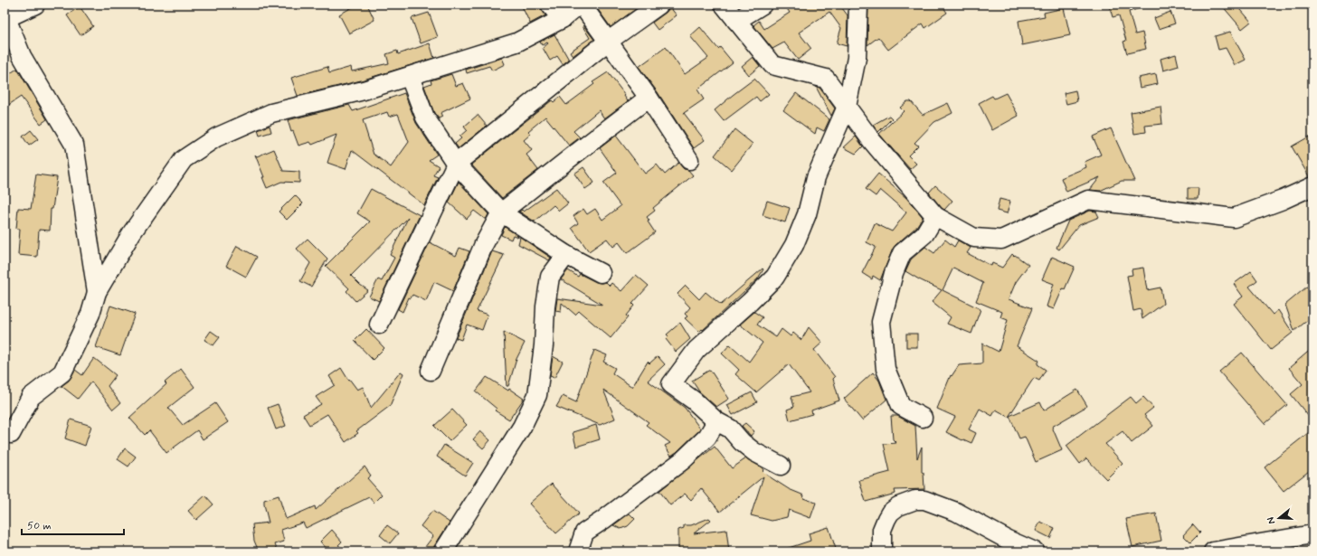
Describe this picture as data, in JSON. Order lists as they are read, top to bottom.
{
  "scale_bar": "50 m",
  "north": "left"
}
